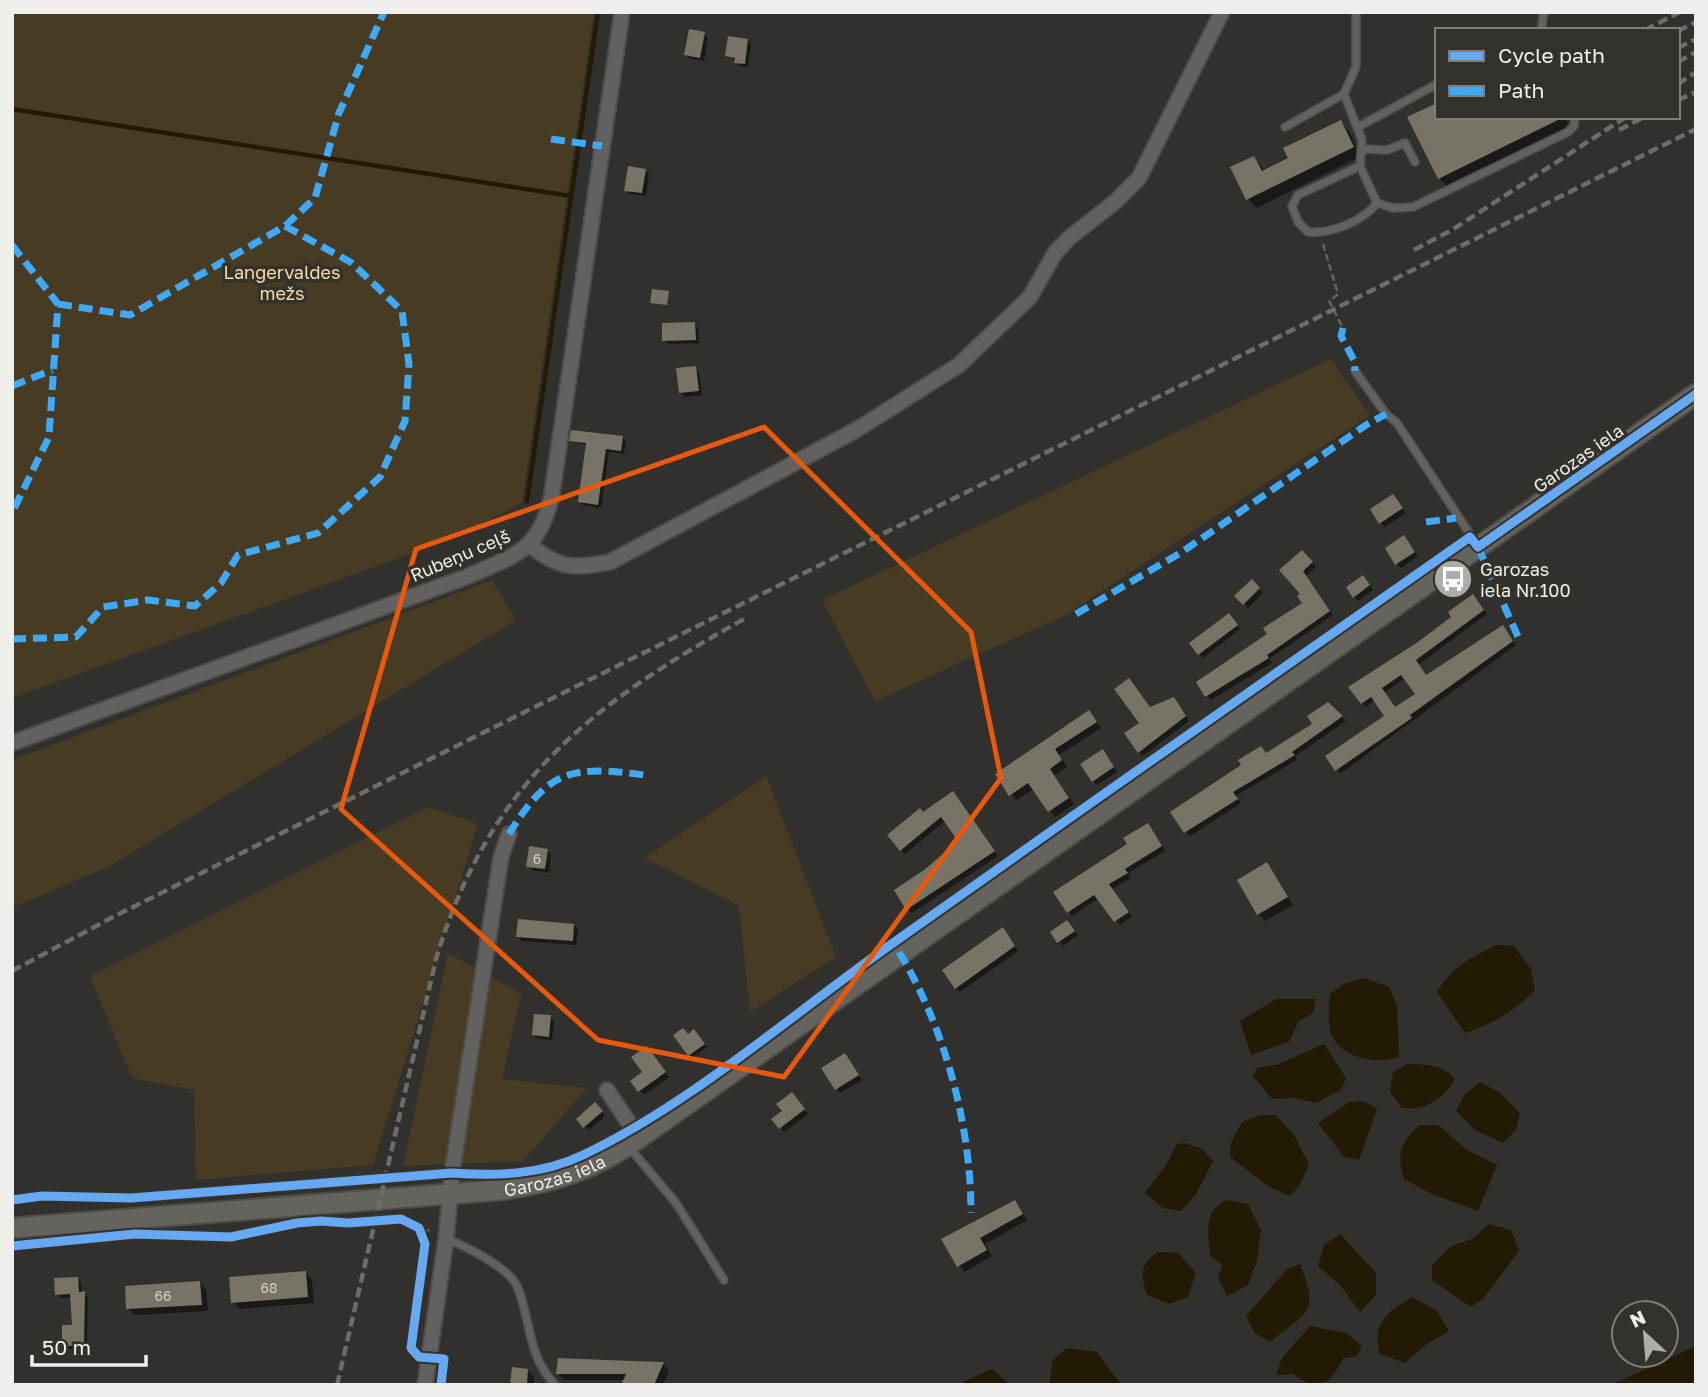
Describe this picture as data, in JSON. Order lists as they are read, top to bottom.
{
  "streets": {
    "main road": ["Garozas iela"],
    "street": ["Rubeņu ceļš"]
  },
  "parks": ["Langervaldes mežs"],
  "places": {
    "bus stop": ["Garozas iela Nr.100"]
  },
  "house_numbers": ["6", "68", "66"],
  "legend": ["Cycle path", "Path"],
  "scale_bar": "50 m",
  "north": "top left"
}
